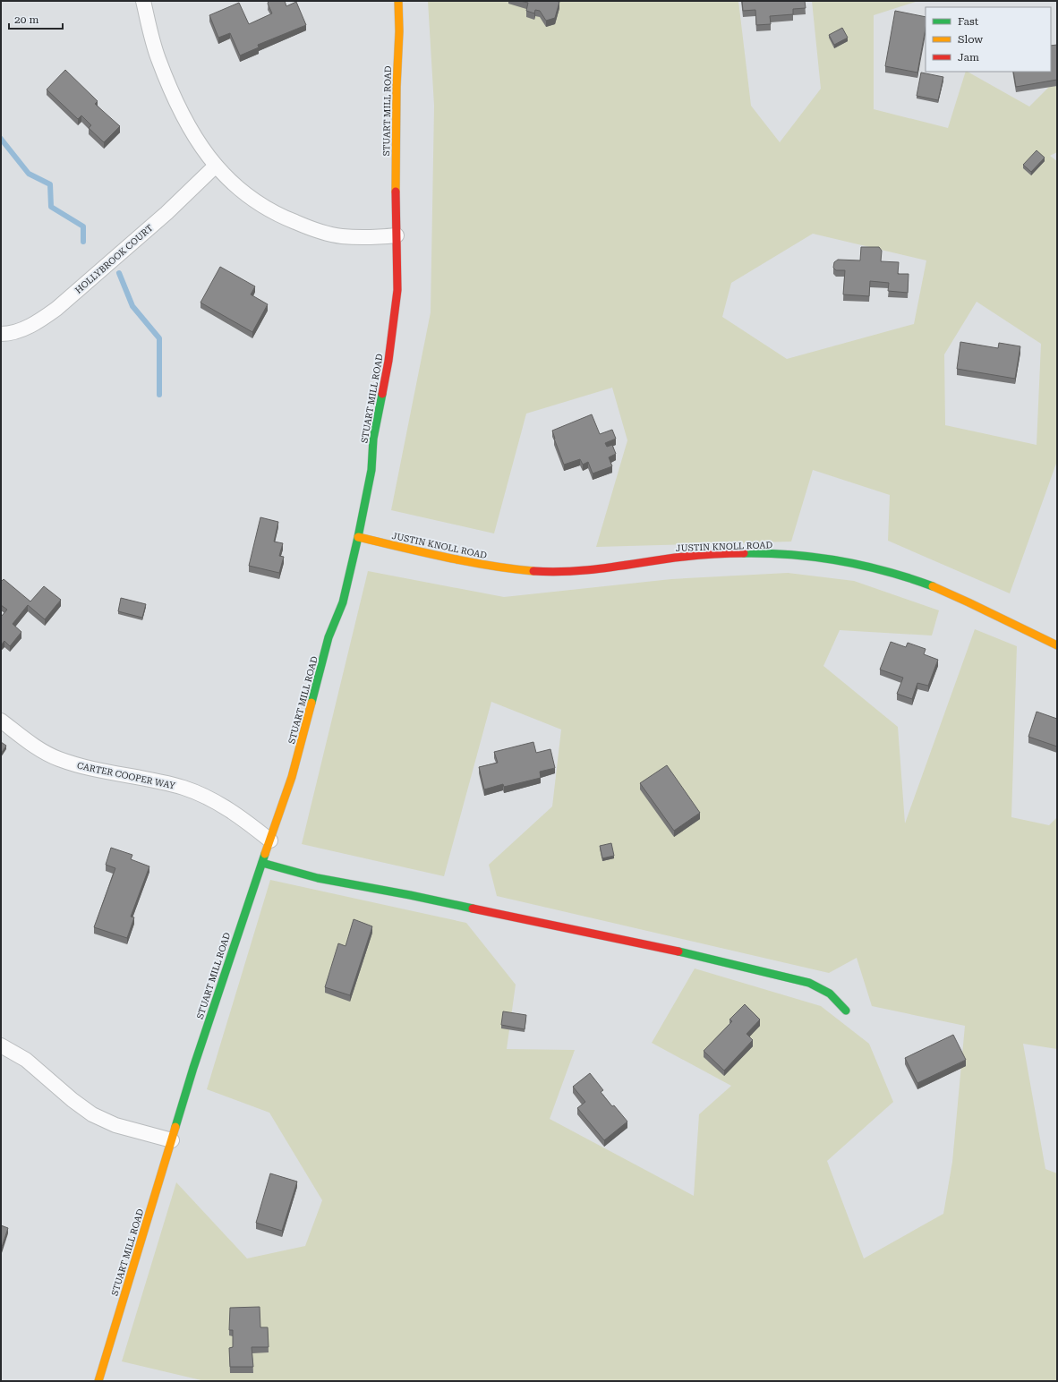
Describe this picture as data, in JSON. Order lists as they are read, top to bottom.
{
  "streets": {
    "main road": ["STUART MILL ROAD", "JUSTIN KNOLL ROAD"],
    "street": ["HOLLYBROOK COURT", "CARTER COOPER WAY"]
  },
  "crossings": [
    ["STUART MILL ROAD", "JUSTIN KNOLL ROAD"],
    ["STUART MILL ROAD", "CARTER COOPER WAY"]
  ],
  "legend": ["Fast", "Slow", "Jam"],
  "scale_bar": "20 m"
}
